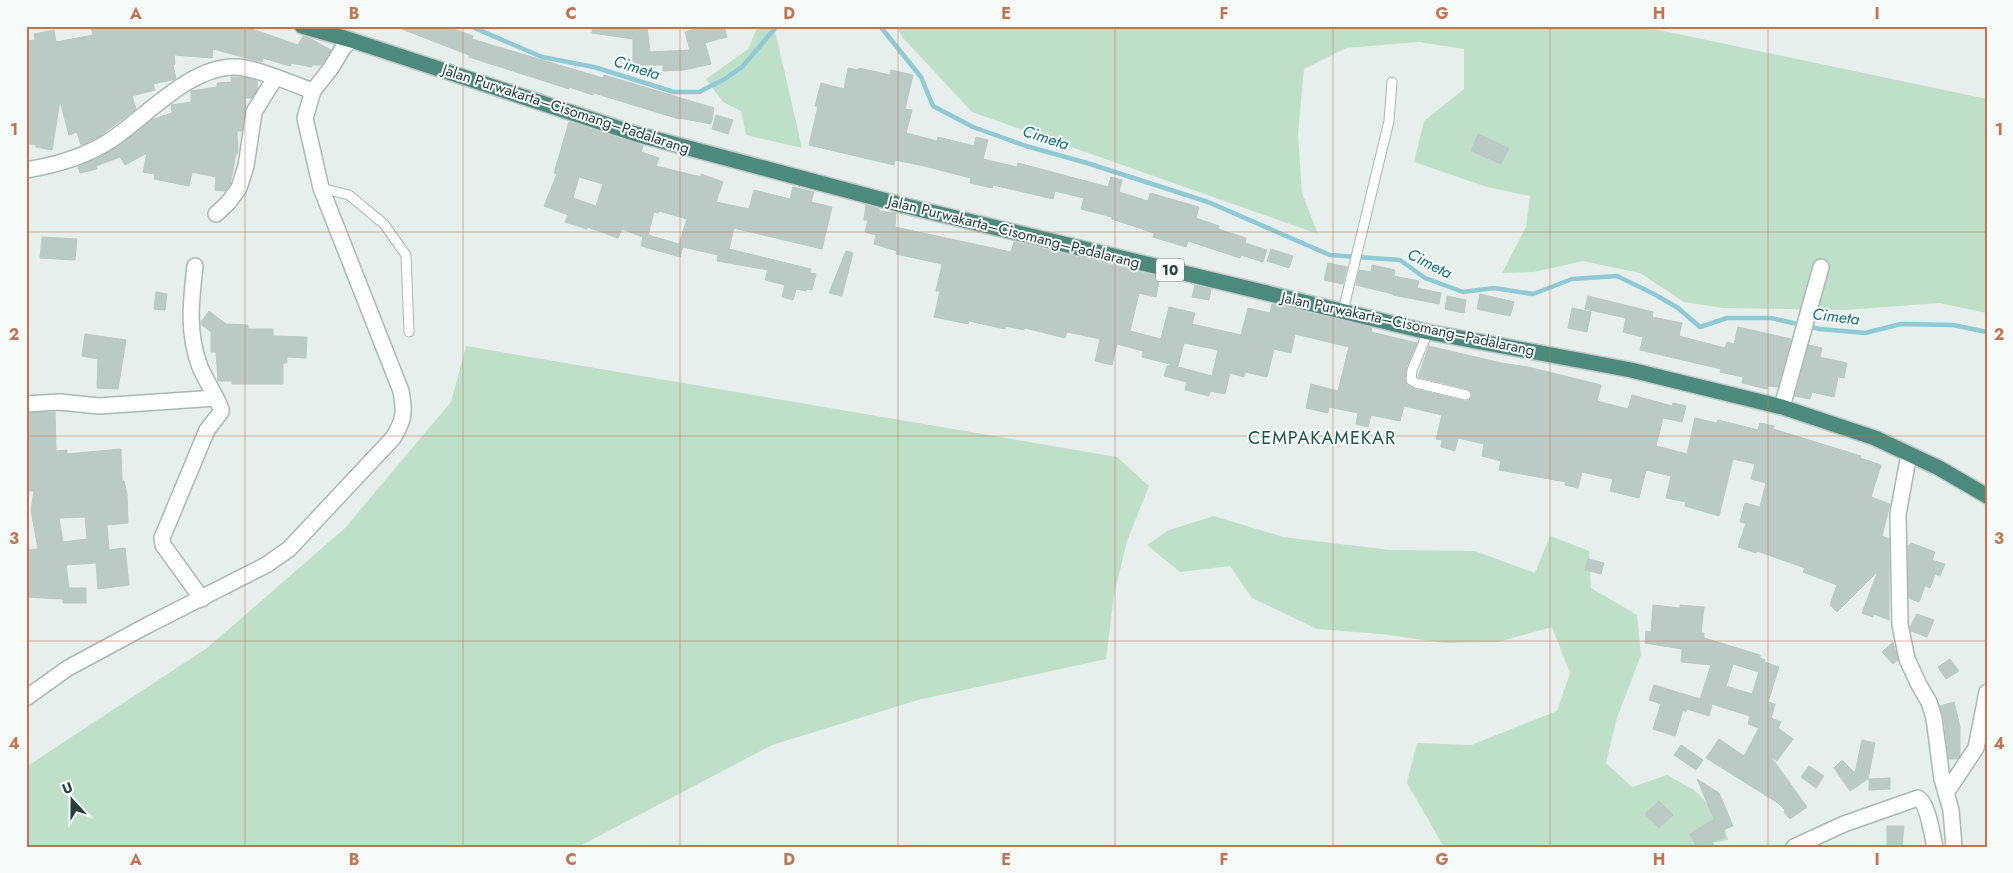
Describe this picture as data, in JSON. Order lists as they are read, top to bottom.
{
  "streets": {
    "highway": ["Jalan Purwakarta–Cisomang–Padalarang", "10"]
  },
  "districts": ["CEMPAKAMEKAR"],
  "water": ["Cimeta"],
  "north": "top",
  "grid": {
    "columns": [
      "A",
      "B",
      "C",
      "D",
      "E",
      "F",
      "G",
      "H",
      "I"
    ],
    "rows": [
      "1",
      "2",
      "3",
      "4"
    ]
  }
}
